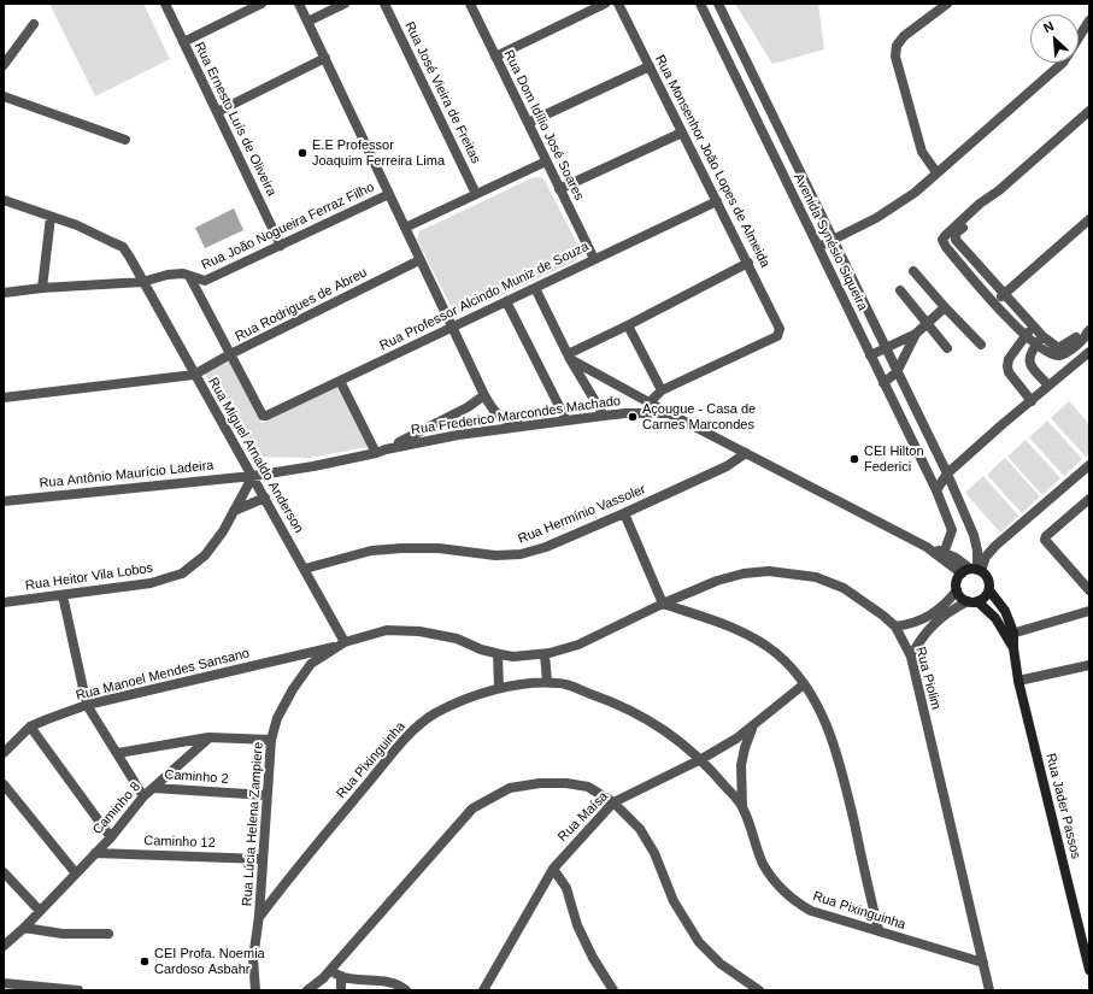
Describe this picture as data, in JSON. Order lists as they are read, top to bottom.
{
  "streets": {
    "street": [
      "Rua José Vieira de Freitas",
      "Rua Ernesto Luís de Oliveira",
      "Rua Dom Idílio José Soares",
      "Rua Monsenhor João Lopes de Almeida",
      "Rua João Nogueira Ferraz Filho",
      "Avenida Synésio Siqueira",
      "Rua Professor Alcindo Muniz de Souza",
      "Rua Rodrigues de Abreu",
      "Rua Frederico Marcondes Machado",
      "Rua Miguel Arnaldo Anderson",
      "Rua Antônio Maurício Ladeira",
      "Rua Hermínio Vassoler",
      "Rua Heitor Vila Lobos",
      "Rua Manoel Mendes Sansano",
      "Rua Piolim",
      "Rua Pixinguinha",
      "Caminho 2",
      "Rua Jader Passos",
      "Caminho 8",
      "Rua Maísa",
      "Rua Lúcia Helena Zampiere",
      "Caminho 12"
    ]
  },
  "crossings": [
    ["Rua Ernesto Luís de Oliveira", "Rua João Nogueira Ferraz Filho"],
    ["Rua Dom Idílio José Soares", "Rua Professor Alcindo Muniz de Souza"],
    ["Rua Monsenhor João Lopes de Almeida", "Rua Professor Alcindo Muniz de Souza"],
    ["Rua João Nogueira Ferraz Filho", "Rua Miguel Arnaldo Anderson"],
    ["Avenida Synésio Siqueira", "Rua Frederico Marcondes Machado"],
    ["Avenida Synésio Siqueira", "Rua Jader Passos"],
    ["Rua Professor Alcindo Muniz de Souza", "Rua Rodrigues de Abreu"],
    ["Rua Rodrigues de Abreu", "Rua Miguel Arnaldo Anderson"],
    ["Rua Frederico Marcondes Machado", "Rua Miguel Arnaldo Anderson"],
    ["Rua Frederico Marcondes Machado", "Rua Antônio Maurício Ladeira"],
    ["Rua Frederico Marcondes Machado", "Rua Hermínio Vassoler"],
    ["Rua Frederico Marcondes Machado", "Rua Heitor Vila Lobos"],
    ["Rua Frederico Marcondes Machado", "Rua Jader Passos"],
    ["Rua Miguel Arnaldo Anderson", "Rua Antônio Maurício Ladeira"],
    ["Rua Miguel Arnaldo Anderson", "Rua Hermínio Vassoler"],
    ["Rua Miguel Arnaldo Anderson", "Rua Heitor Vila Lobos"],
    ["Rua Miguel Arnaldo Anderson", "Rua Manoel Mendes Sansano"],
    ["Rua Miguel Arnaldo Anderson", "Rua Lúcia Helena Zampiere"],
    ["Rua Antônio Maurício Ladeira", "Rua Heitor Vila Lobos"],
    ["Rua Manoel Mendes Sansano", "Rua Lúcia Helena Zampiere"],
    ["Rua Piolim", "Rua Pixinguinha"],
    ["Rua Piolim", "Rua Lúcia Helena Zampiere"],
    ["Rua Pixinguinha", "Rua Maísa"],
    ["Rua Pixinguinha", "Rua Lúcia Helena Zampiere"],
    ["Caminho 2", "Caminho 8"],
    ["Caminho 2", "Rua Lúcia Helena Zampiere"],
    ["Caminho 8", "Caminho 12"],
    ["Rua Lúcia Helena Zampiere", "Caminho 12"]
  ],
  "places": [
    "E.E Professor Joaquim Ferreira Lima",
    "Açougue - Casa de Carnes Marcondes",
    "CEI Hilton Federici",
    "CEI Profa. Noemia Cardoso Asbahr"
  ],
  "north": "top left"
}
